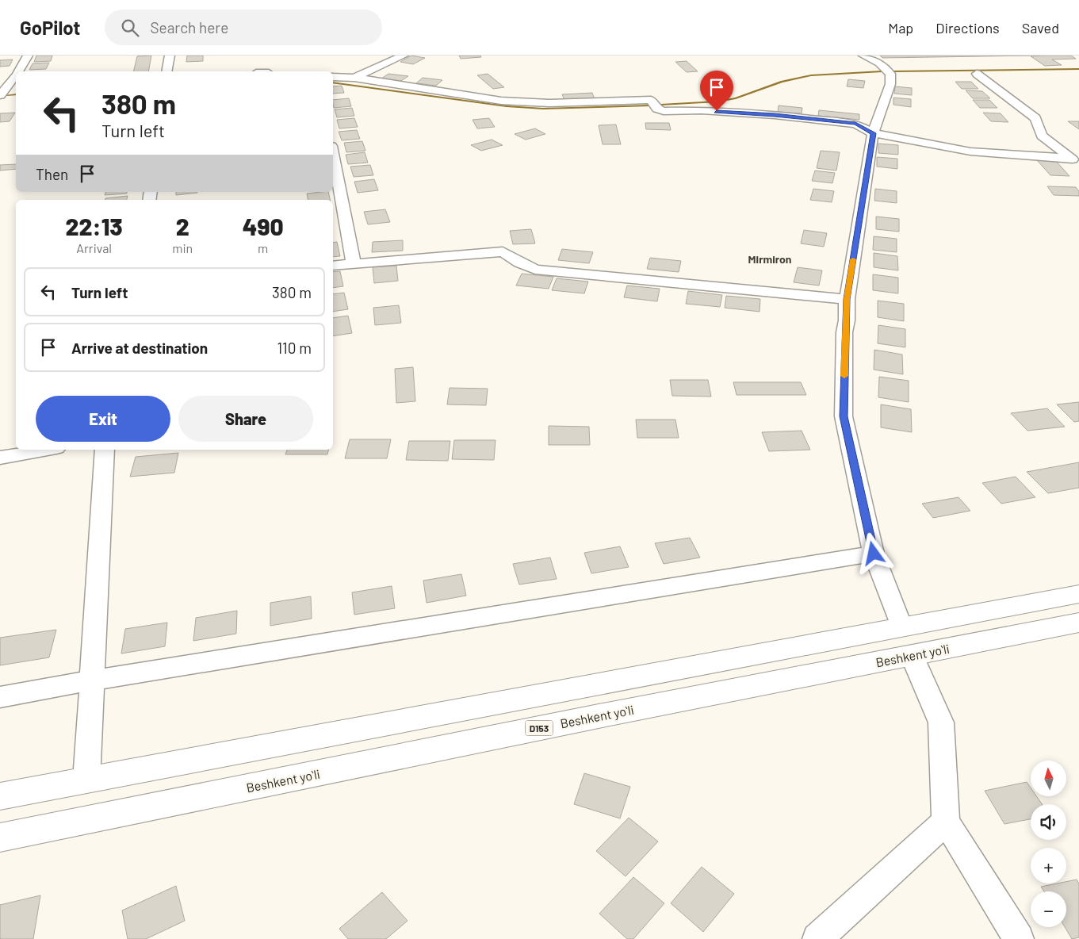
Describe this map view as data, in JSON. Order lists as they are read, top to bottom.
{
  "streets": {
    "main road": ["Beshkent yoʻli", "D153"]
  },
  "districts": ["Mirmiron"],
  "north": "top",
  "page": {
    "header": "GoPilot",
    "search": "Search here",
    "nav": ["Map", "Directions", "Saved"],
    "turn": ["380 m", "Turn left"],
    "then": "Then",
    "eta": [
      "22:13",
      "Arrival",
      "2",
      "min",
      "490",
      "m"
    ],
    "list": [
      {
        "name": "Turn left",
        "value": "380 m"
      },
      {
        "name": "Arrive at destination",
        "value": "110 m"
      }
    ],
    "buttons": ["Exit", "Share"],
    "map_buttons": ["+", "−"]
  }
}
